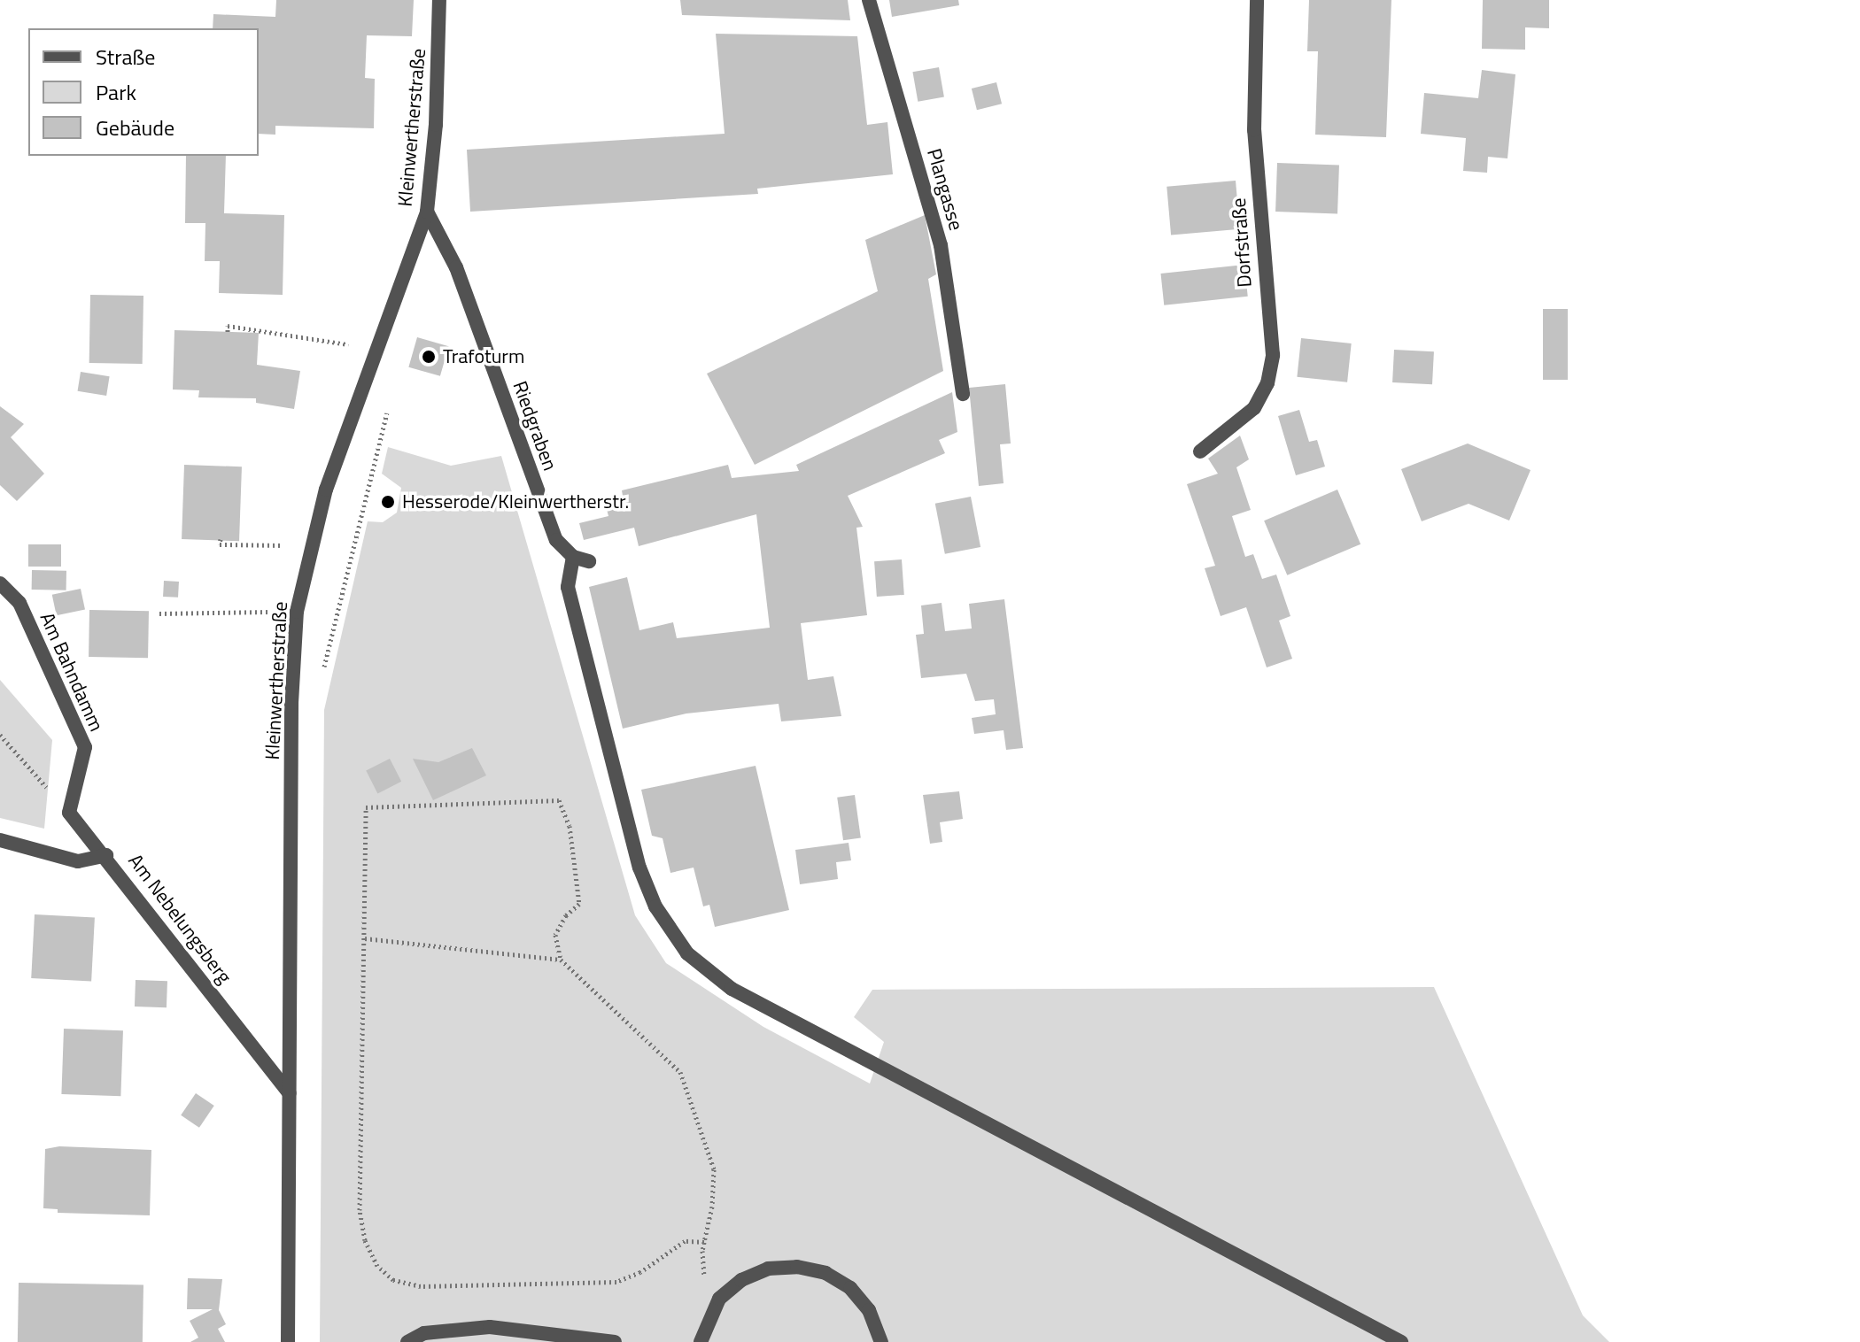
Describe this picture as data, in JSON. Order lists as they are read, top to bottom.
{
  "streets": {
    "street": [
      "Kleinwertherstraße",
      "Plangasse",
      "Dorfstraße",
      "Riedgraben",
      "Am Bahndamm",
      "Am Nebelungsberg"
    ]
  },
  "crossings": [
    ["Kleinwertherstraße", "Riedgraben"],
    ["Kleinwertherstraße", "Am Nebelungsberg"]
  ],
  "places": ["Trafoturm", "Hesserode/Kleinwertherstr."],
  "legend": ["Straße", "Park", "Gebäude"]
}
